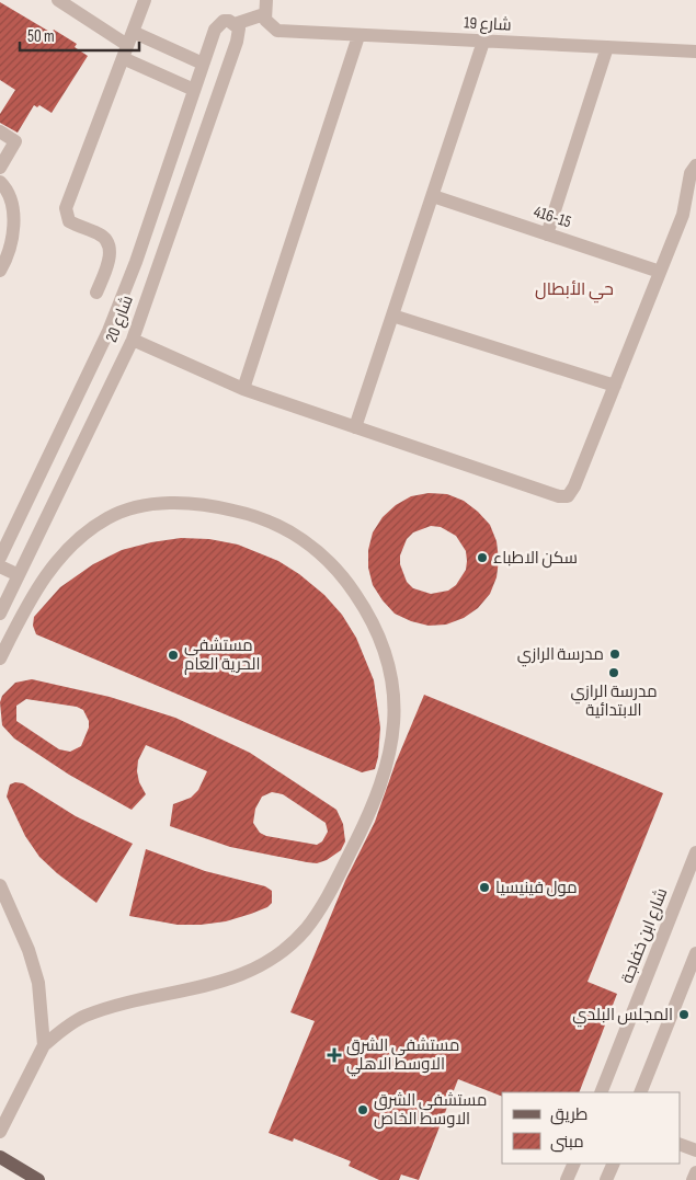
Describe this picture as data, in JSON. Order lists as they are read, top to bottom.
{
  "streets": {
    "street": [
      "شارع 19",
      "416-15",
      "شارع 20",
      "شارع ابن خفاجة"
    ]
  },
  "crossings": [
    ["شارع 19", "شارع 20"]
  ],
  "districts": ["حي الأبطال"],
  "places": {
    "other": [
      "سكن الاطباء",
      "مدرسة الرازي",
      "مستشفى الحرية العام",
      "مدرسة الرازي الابتدائية",
      "مول فينيسيا",
      "المجلس البلدي",
      "مستشفى الشرق الاوسط الخاص"
    ],
    "health": ["مستشفى الشرق الاوسط الاهلي"]
  },
  "legend": ["طريق", "مبنى"],
  "scale_bar": "50 m"
}
